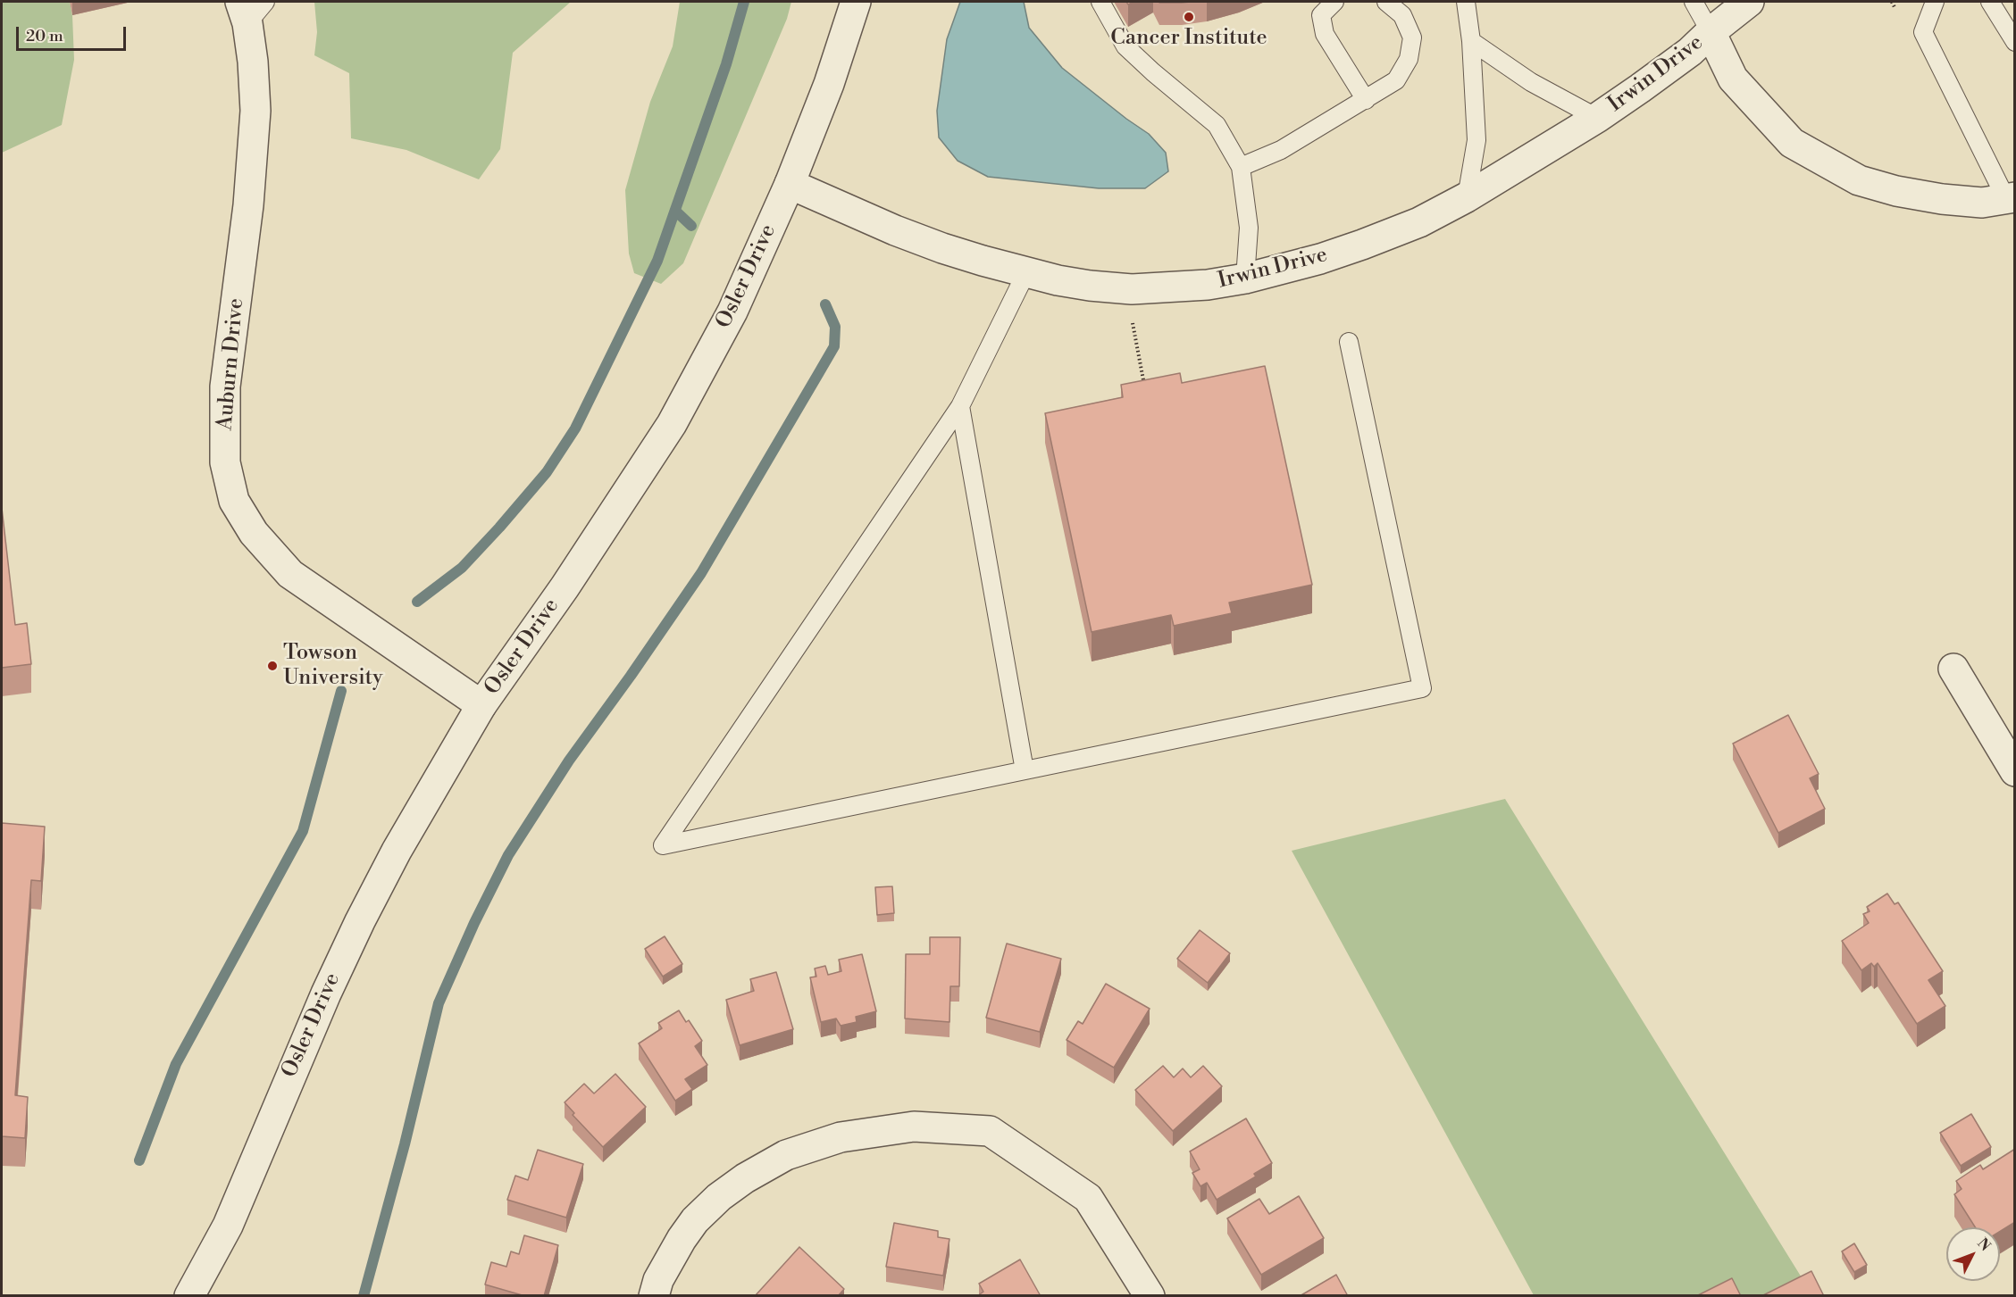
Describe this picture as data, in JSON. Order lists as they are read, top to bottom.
{
  "streets": {
    "street": ["Irwin Drive", "Osler Drive", "Auburn Drive"]
  },
  "crossings": [
    ["Irwin Drive", "Osler Drive"],
    ["Osler Drive", "Auburn Drive"]
  ],
  "places": ["Cancer Institute", "Towson University"],
  "scale_bar": "20 m",
  "north": "top right"
}
